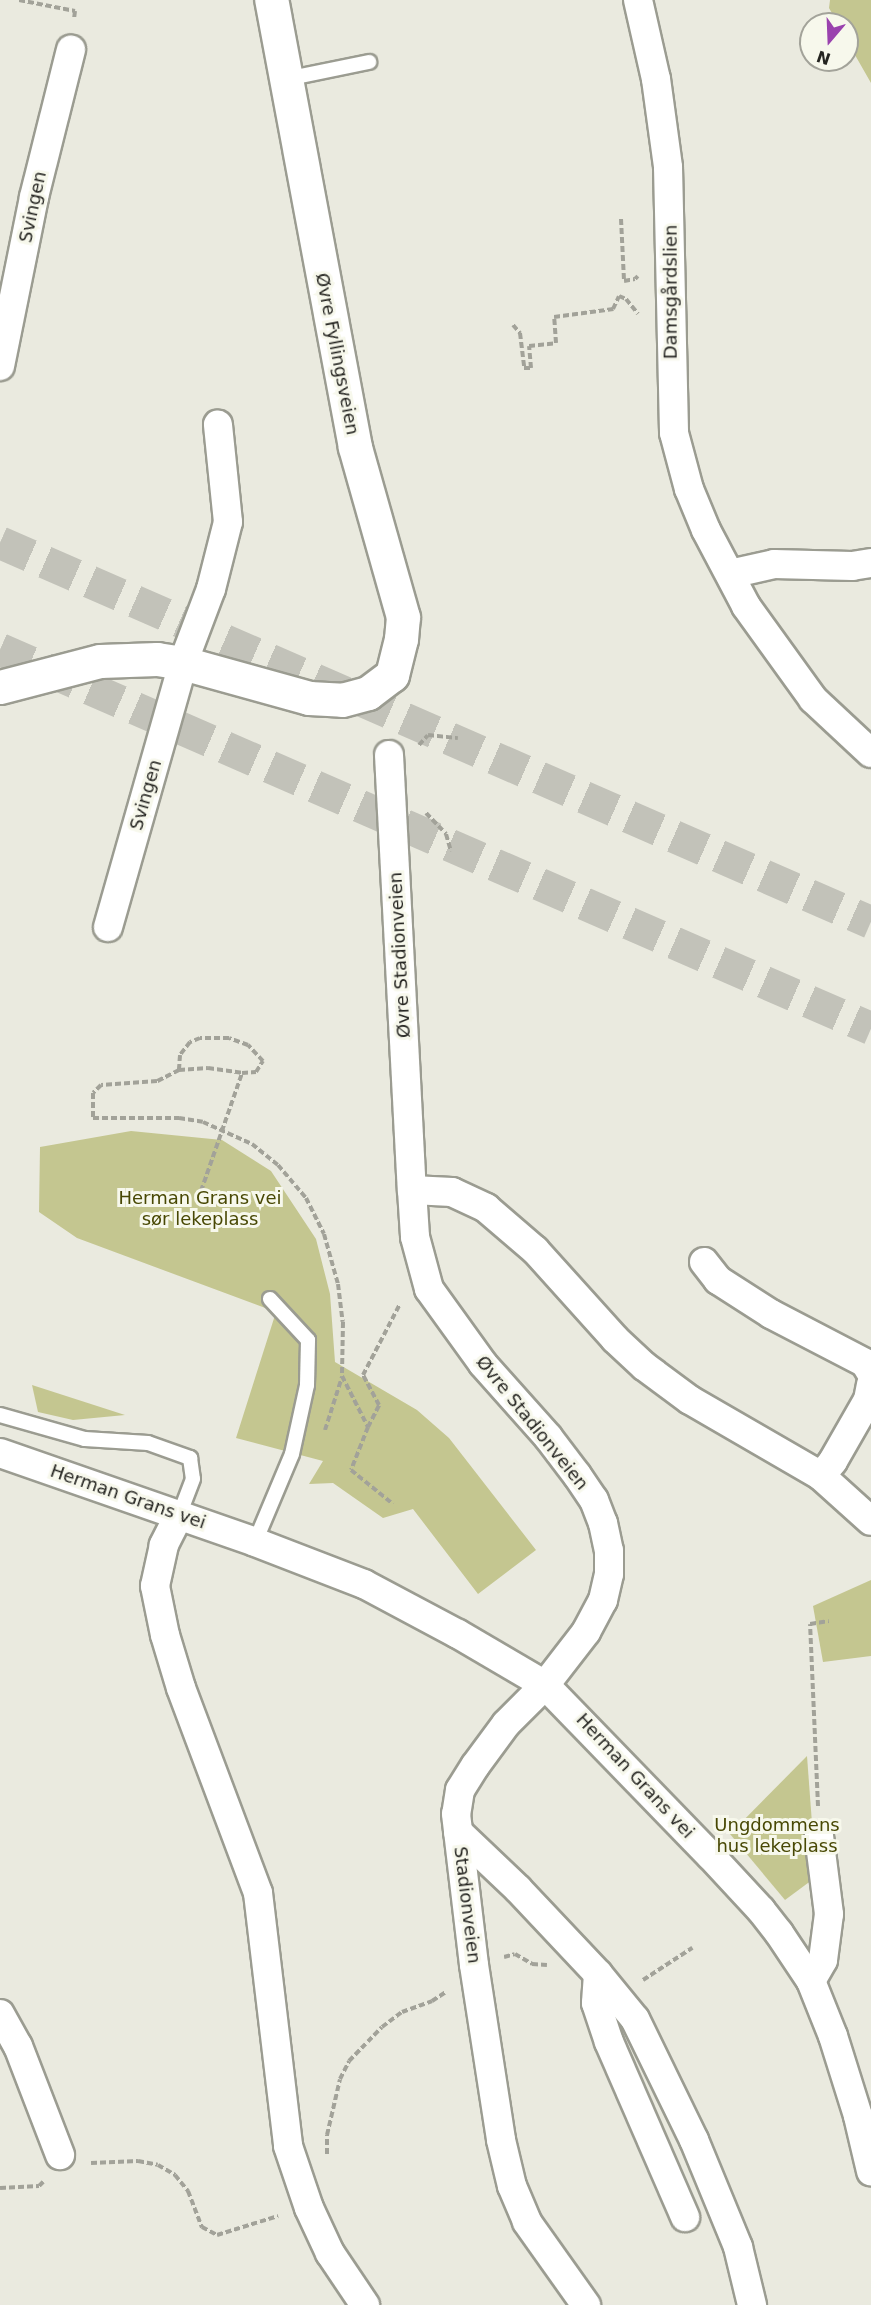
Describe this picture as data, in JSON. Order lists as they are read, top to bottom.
{
  "streets": {
    "main road": ["Øvre Fyllingsveien"],
    "street": [
      "Svingen",
      "Damsgårdslien",
      "Øvre Stadionveien",
      "Herman Grans vei",
      "Stadionveien"
    ]
  },
  "crossings": [
    ["Svingen", "Øvre Fyllingsveien"],
    ["Øvre Stadionveien", "Herman Grans vei"]
  ],
  "parks": ["Herman Grans vei sør lekeplass", "Ungdommens hus lekeplass"],
  "north": "bottom"
}
